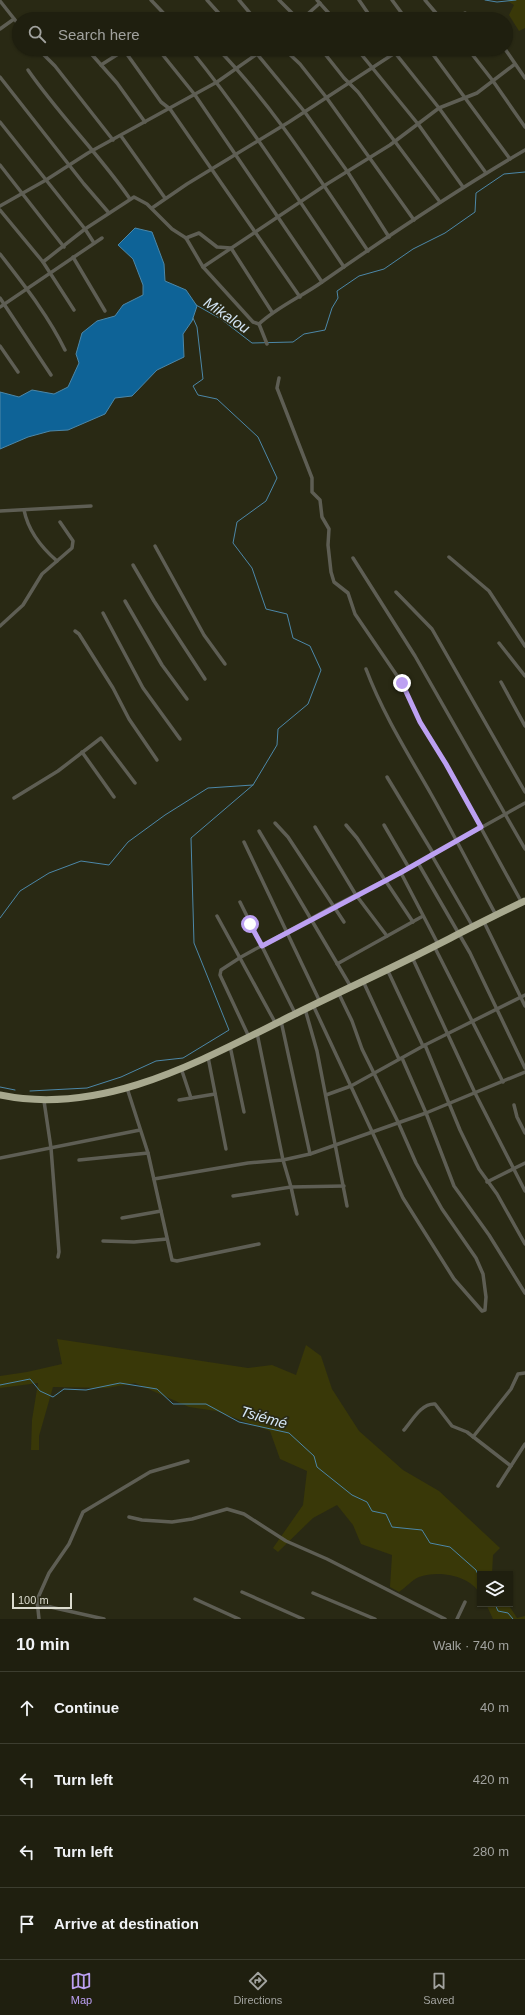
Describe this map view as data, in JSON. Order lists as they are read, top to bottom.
{
  "water": ["Mikalou", "Tsiémé"],
  "scale_bar": "100 m",
  "page": {
    "search": "Search here",
    "scale": "100 m",
    "heading": ["10 min", "Walk · 740 m"],
    "list": [
      ["Continue", "40 m"],
      ["Turn left", "420 m"],
      ["Turn left", "280 m"],
      "Arrive at destination"
    ],
    "nav": ["Map", "Directions", "Saved"]
  }
}
